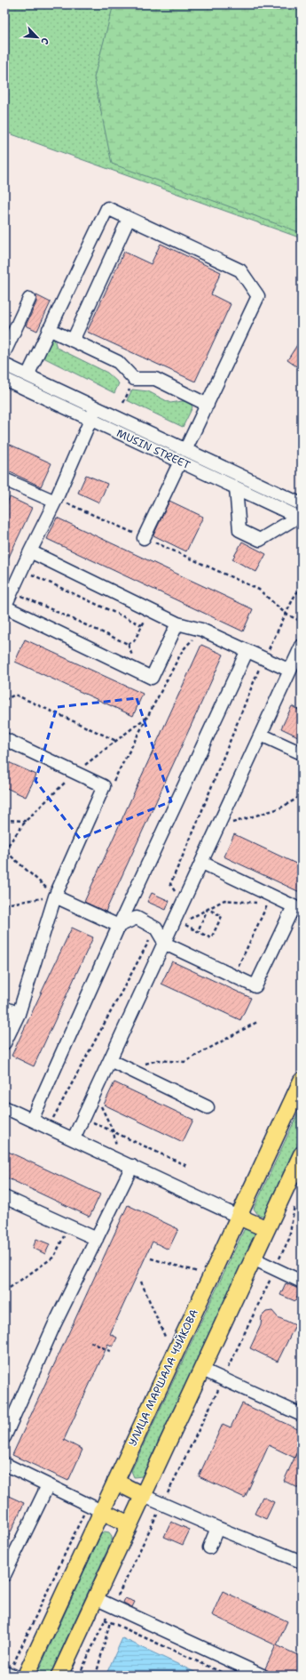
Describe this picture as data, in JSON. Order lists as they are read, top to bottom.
{
  "streets": {
    "main road": ["УЛИЦА МАРШАЛА ЧУЙКОВА"],
    "street": ["MUSIN STREET"]
  },
  "north": "bottom right"
}
